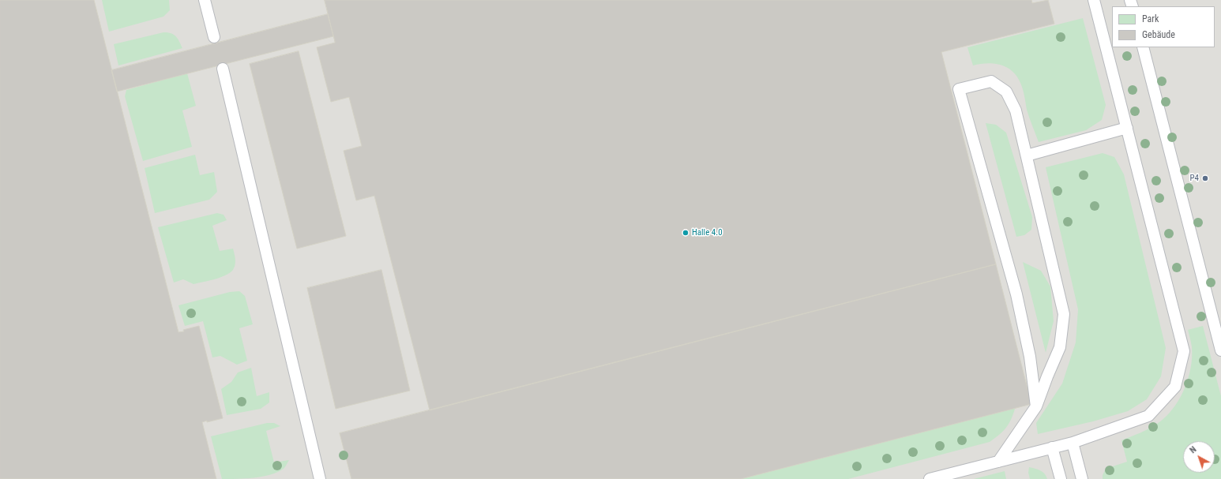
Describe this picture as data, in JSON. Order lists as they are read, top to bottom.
{
  "places": ["P4", "Halle 4.0"],
  "legend": ["Park", "Gebäude"],
  "north": "top left"
}
